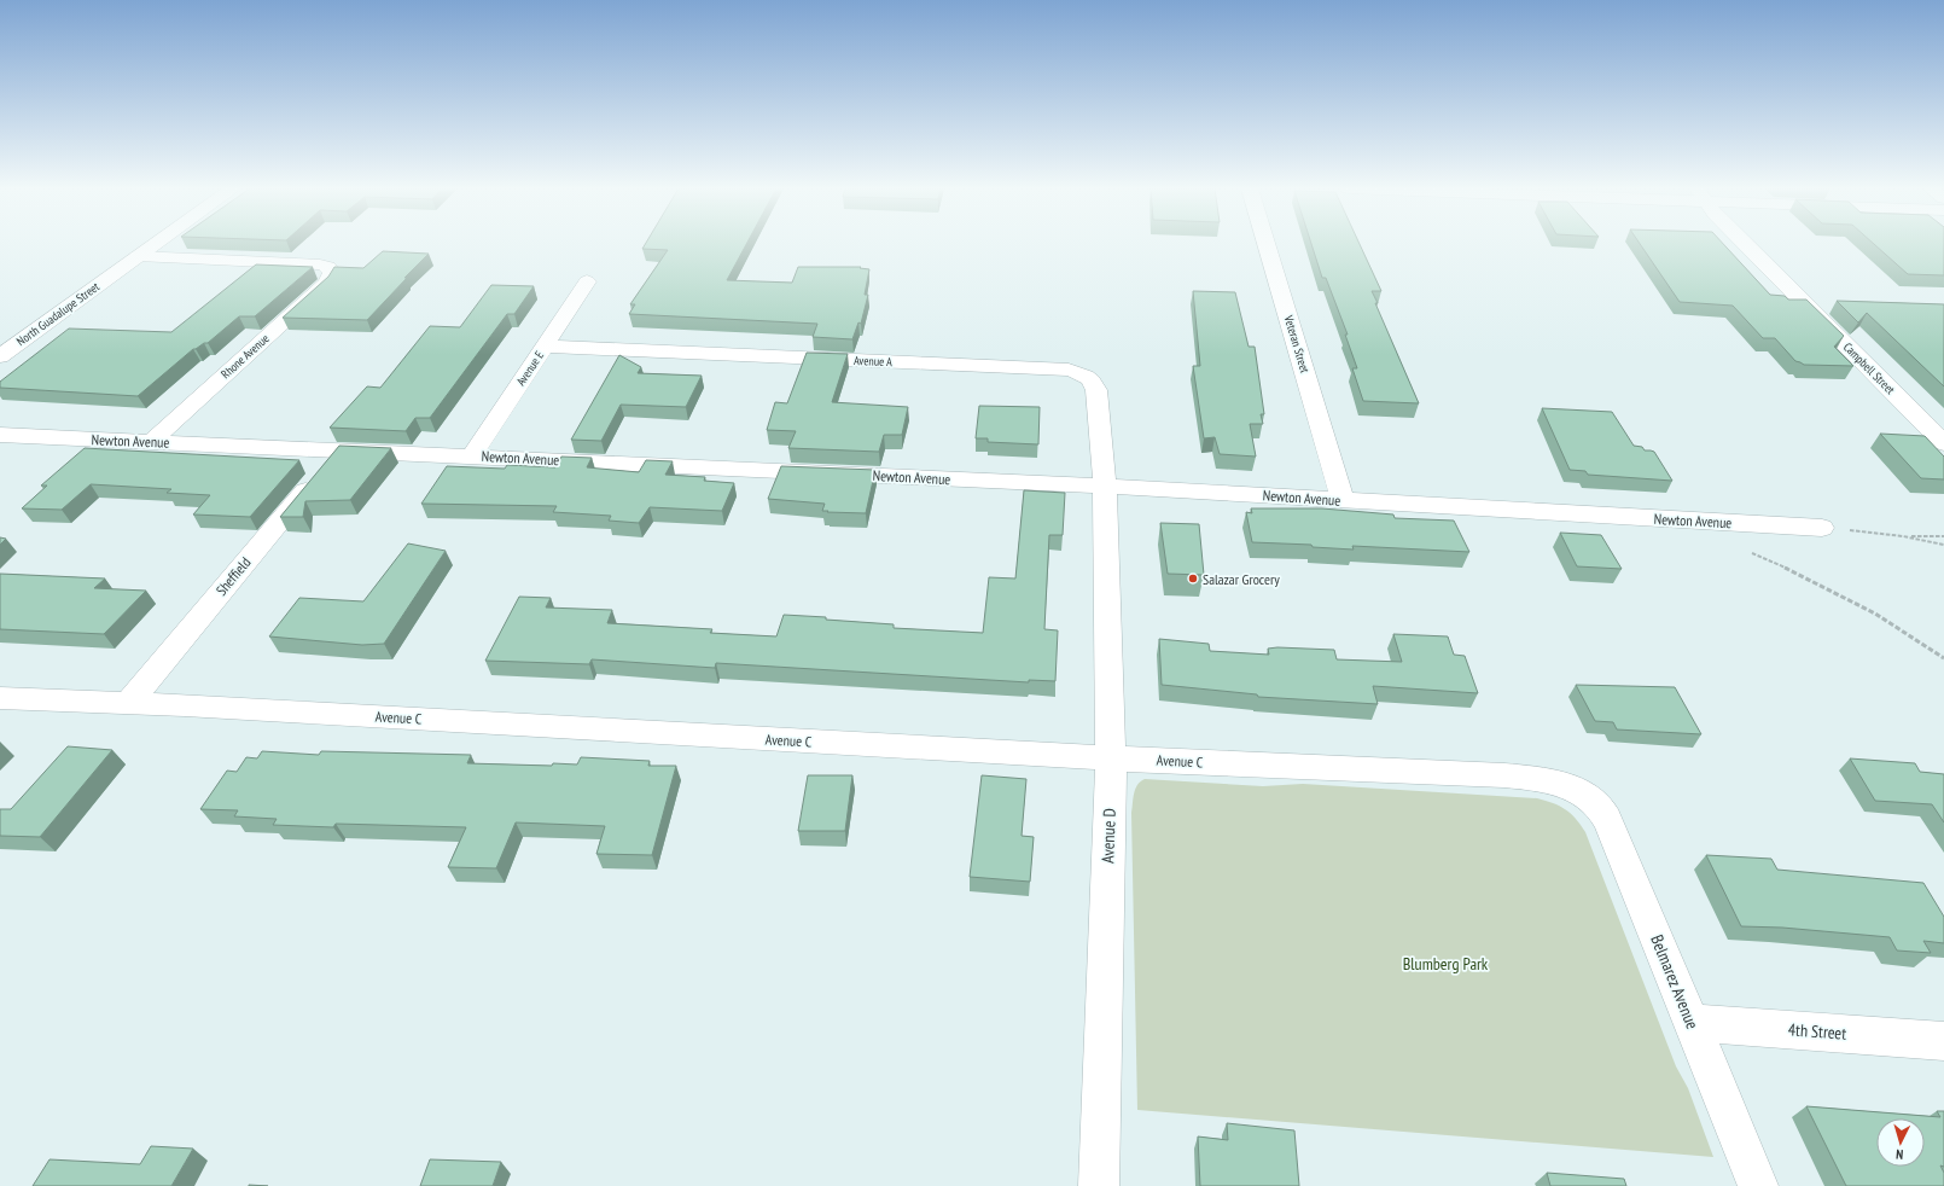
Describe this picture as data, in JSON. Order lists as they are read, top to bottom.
{
  "streets": {
    "street": [
      "North Guadalupe Street",
      "Veteran Street",
      "Rhone Avenue",
      "Avenue A",
      "Avenue E",
      "Campbell Street",
      "Newton Avenue",
      "Sheffield",
      "Avenue C",
      "Avenue D",
      "Belmarez Avenue",
      "4th Street"
    ]
  },
  "crossings": [
    ["North Guadalupe Street", "Rhone Avenue"],
    ["Veteran Street", "Newton Avenue"],
    ["Rhone Avenue", "Newton Avenue"],
    ["Avenue A", "Avenue E"],
    ["Avenue A", "Newton Avenue"],
    ["Avenue A", "Avenue D"],
    ["Avenue E", "Newton Avenue"],
    ["Newton Avenue", "Sheffield"],
    ["Newton Avenue", "Avenue D"],
    ["Sheffield", "Avenue C"],
    ["Avenue C", "Avenue D"],
    ["Avenue C", "Belmarez Avenue"],
    ["Belmarez Avenue", "4th Street"]
  ],
  "parks": ["Blumberg Park"],
  "places": ["Salazar Grocery"],
  "north": "bottom"
}
